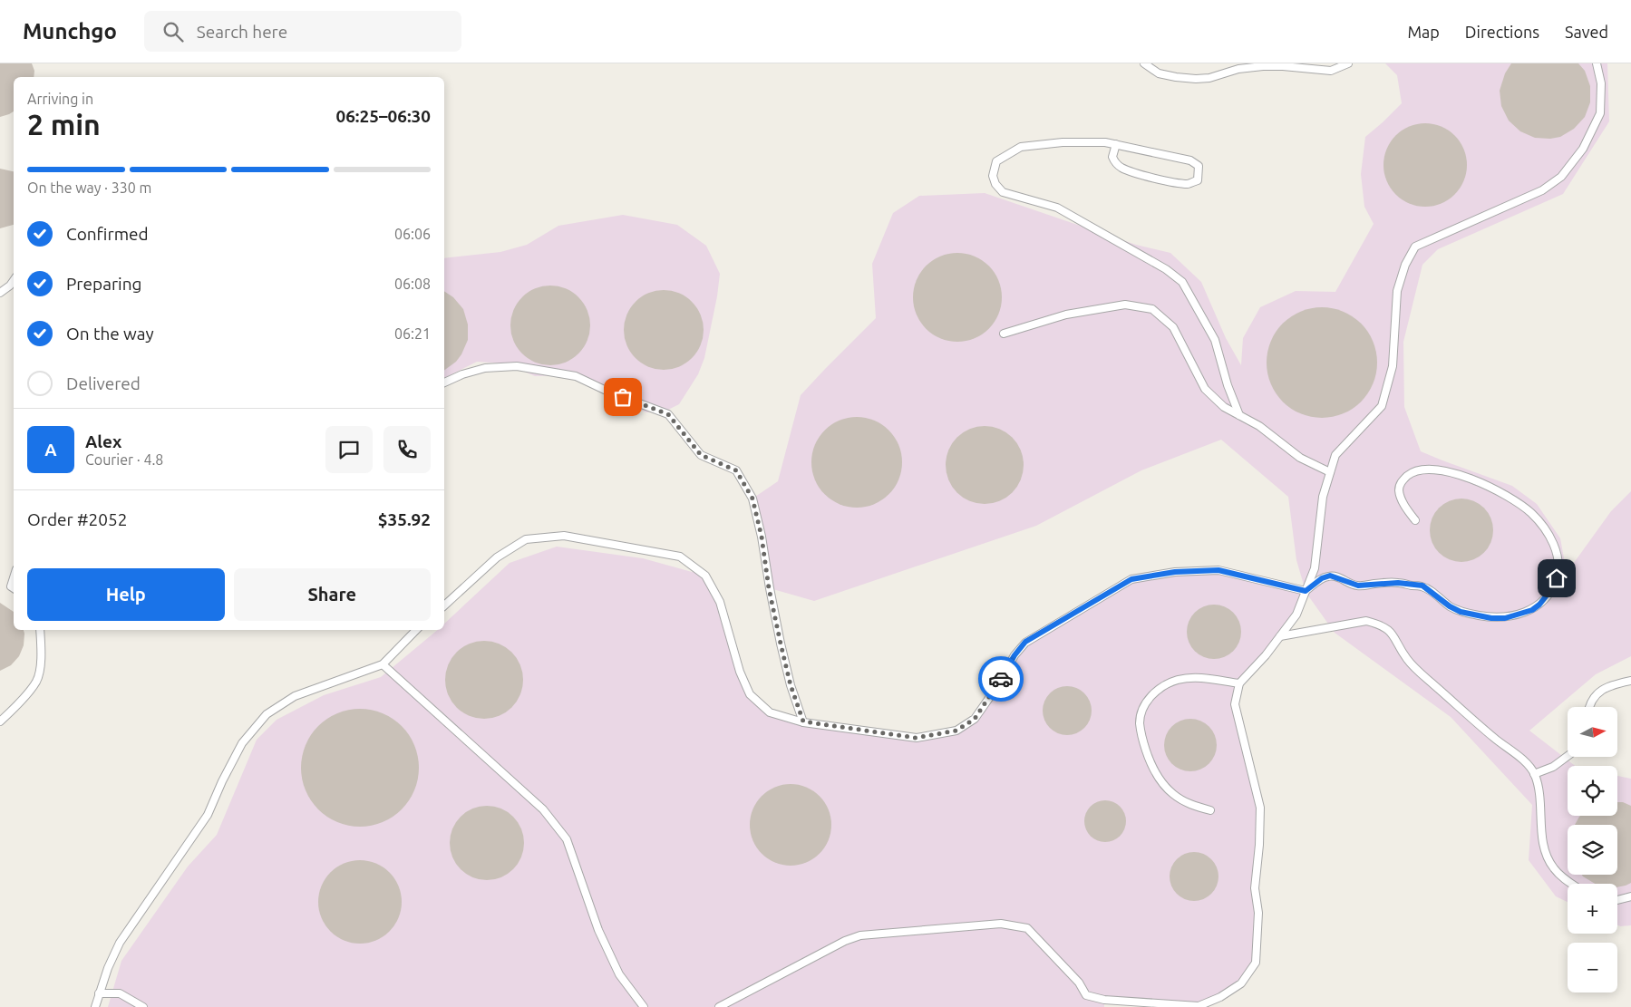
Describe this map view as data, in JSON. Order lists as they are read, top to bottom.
{
  "north": "right",
  "page": {
    "header": "Munchgo",
    "search": "Search here",
    "nav": ["Map", "Directions", "Saved"],
    "heading": ["2 min", "Arriving in", "06:25–06:30"],
    "panel": [
      "Alex",
      "Courier · 4.8",
      "Order #2052",
      "$35.92"
    ],
    "bar": "On the way · 330 m",
    "list": [
      ["Confirmed", "06:06"],
      ["Preparing", "06:08"],
      ["On the way", "06:21"],
      "Delivered"
    ],
    "round": "A",
    "buttons": ["Help", "Share"],
    "map_buttons": ["+", "−"]
  }
}
